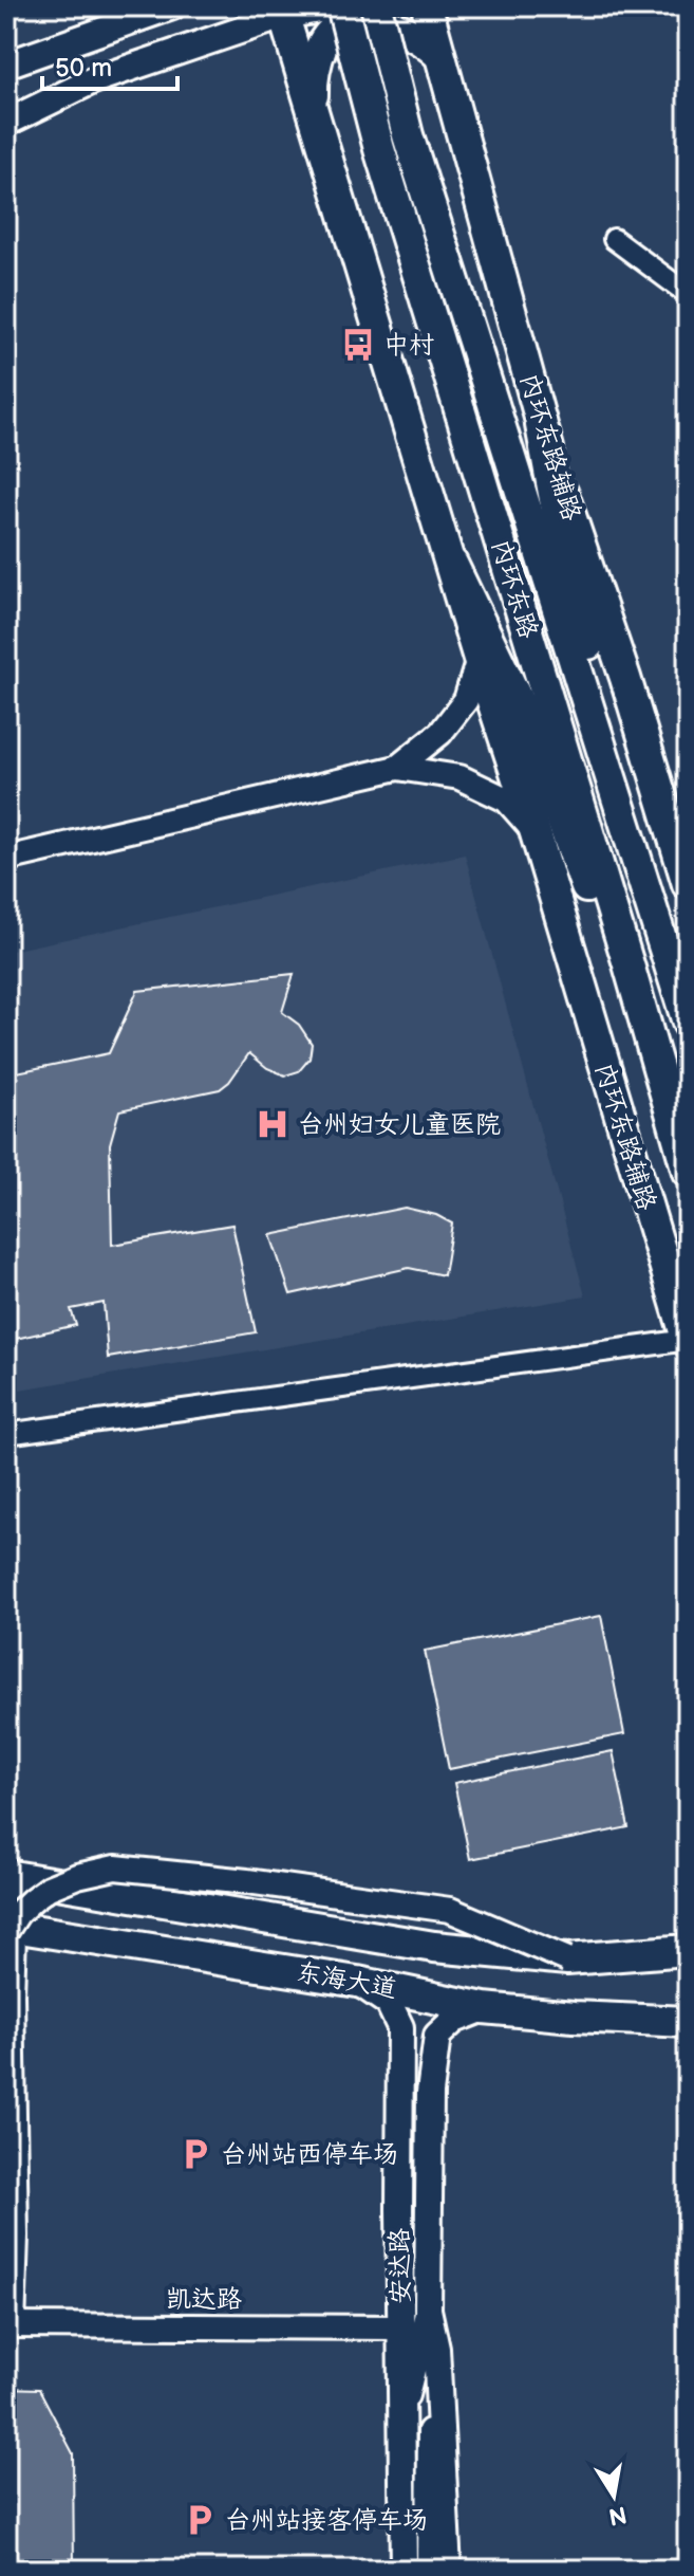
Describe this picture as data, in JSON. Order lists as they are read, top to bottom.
{
  "streets": {
    "main road": [
      "内环东路辅路",
      "内环东路",
      "东海大道",
      "安达路"
    ],
    "street": ["凯达路"]
  },
  "crossings": [
    ["东海大道", "安达路"],
    ["安达路", "凯达路"]
  ],
  "places": {
    "bus stop": ["中村"],
    "hospital": ["台州妇女儿童医院"],
    "parking": ["台州站西停车场", "台州站接客停车场"]
  },
  "scale_bar": "50 m",
  "north": "bottom"
}
